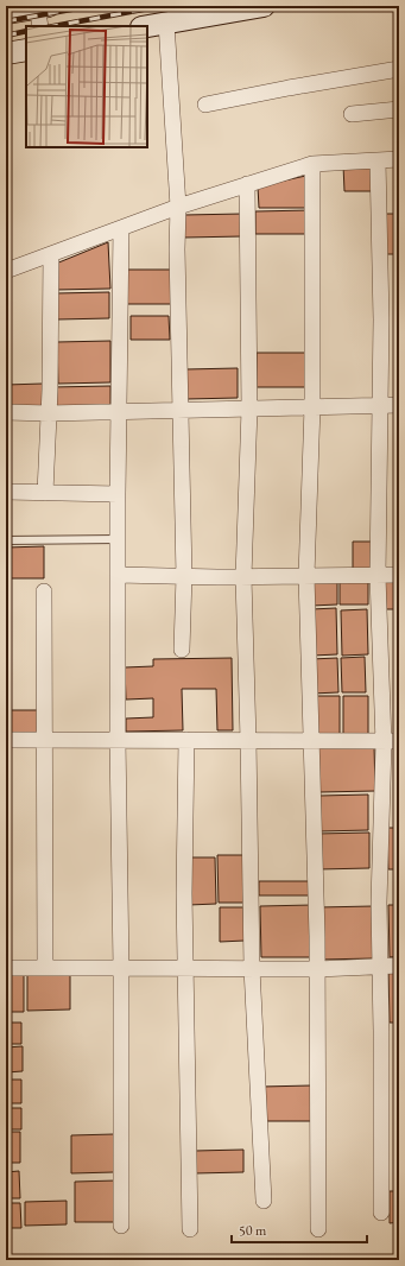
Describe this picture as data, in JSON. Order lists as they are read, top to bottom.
{
  "scale_bar": "50 m"
}
